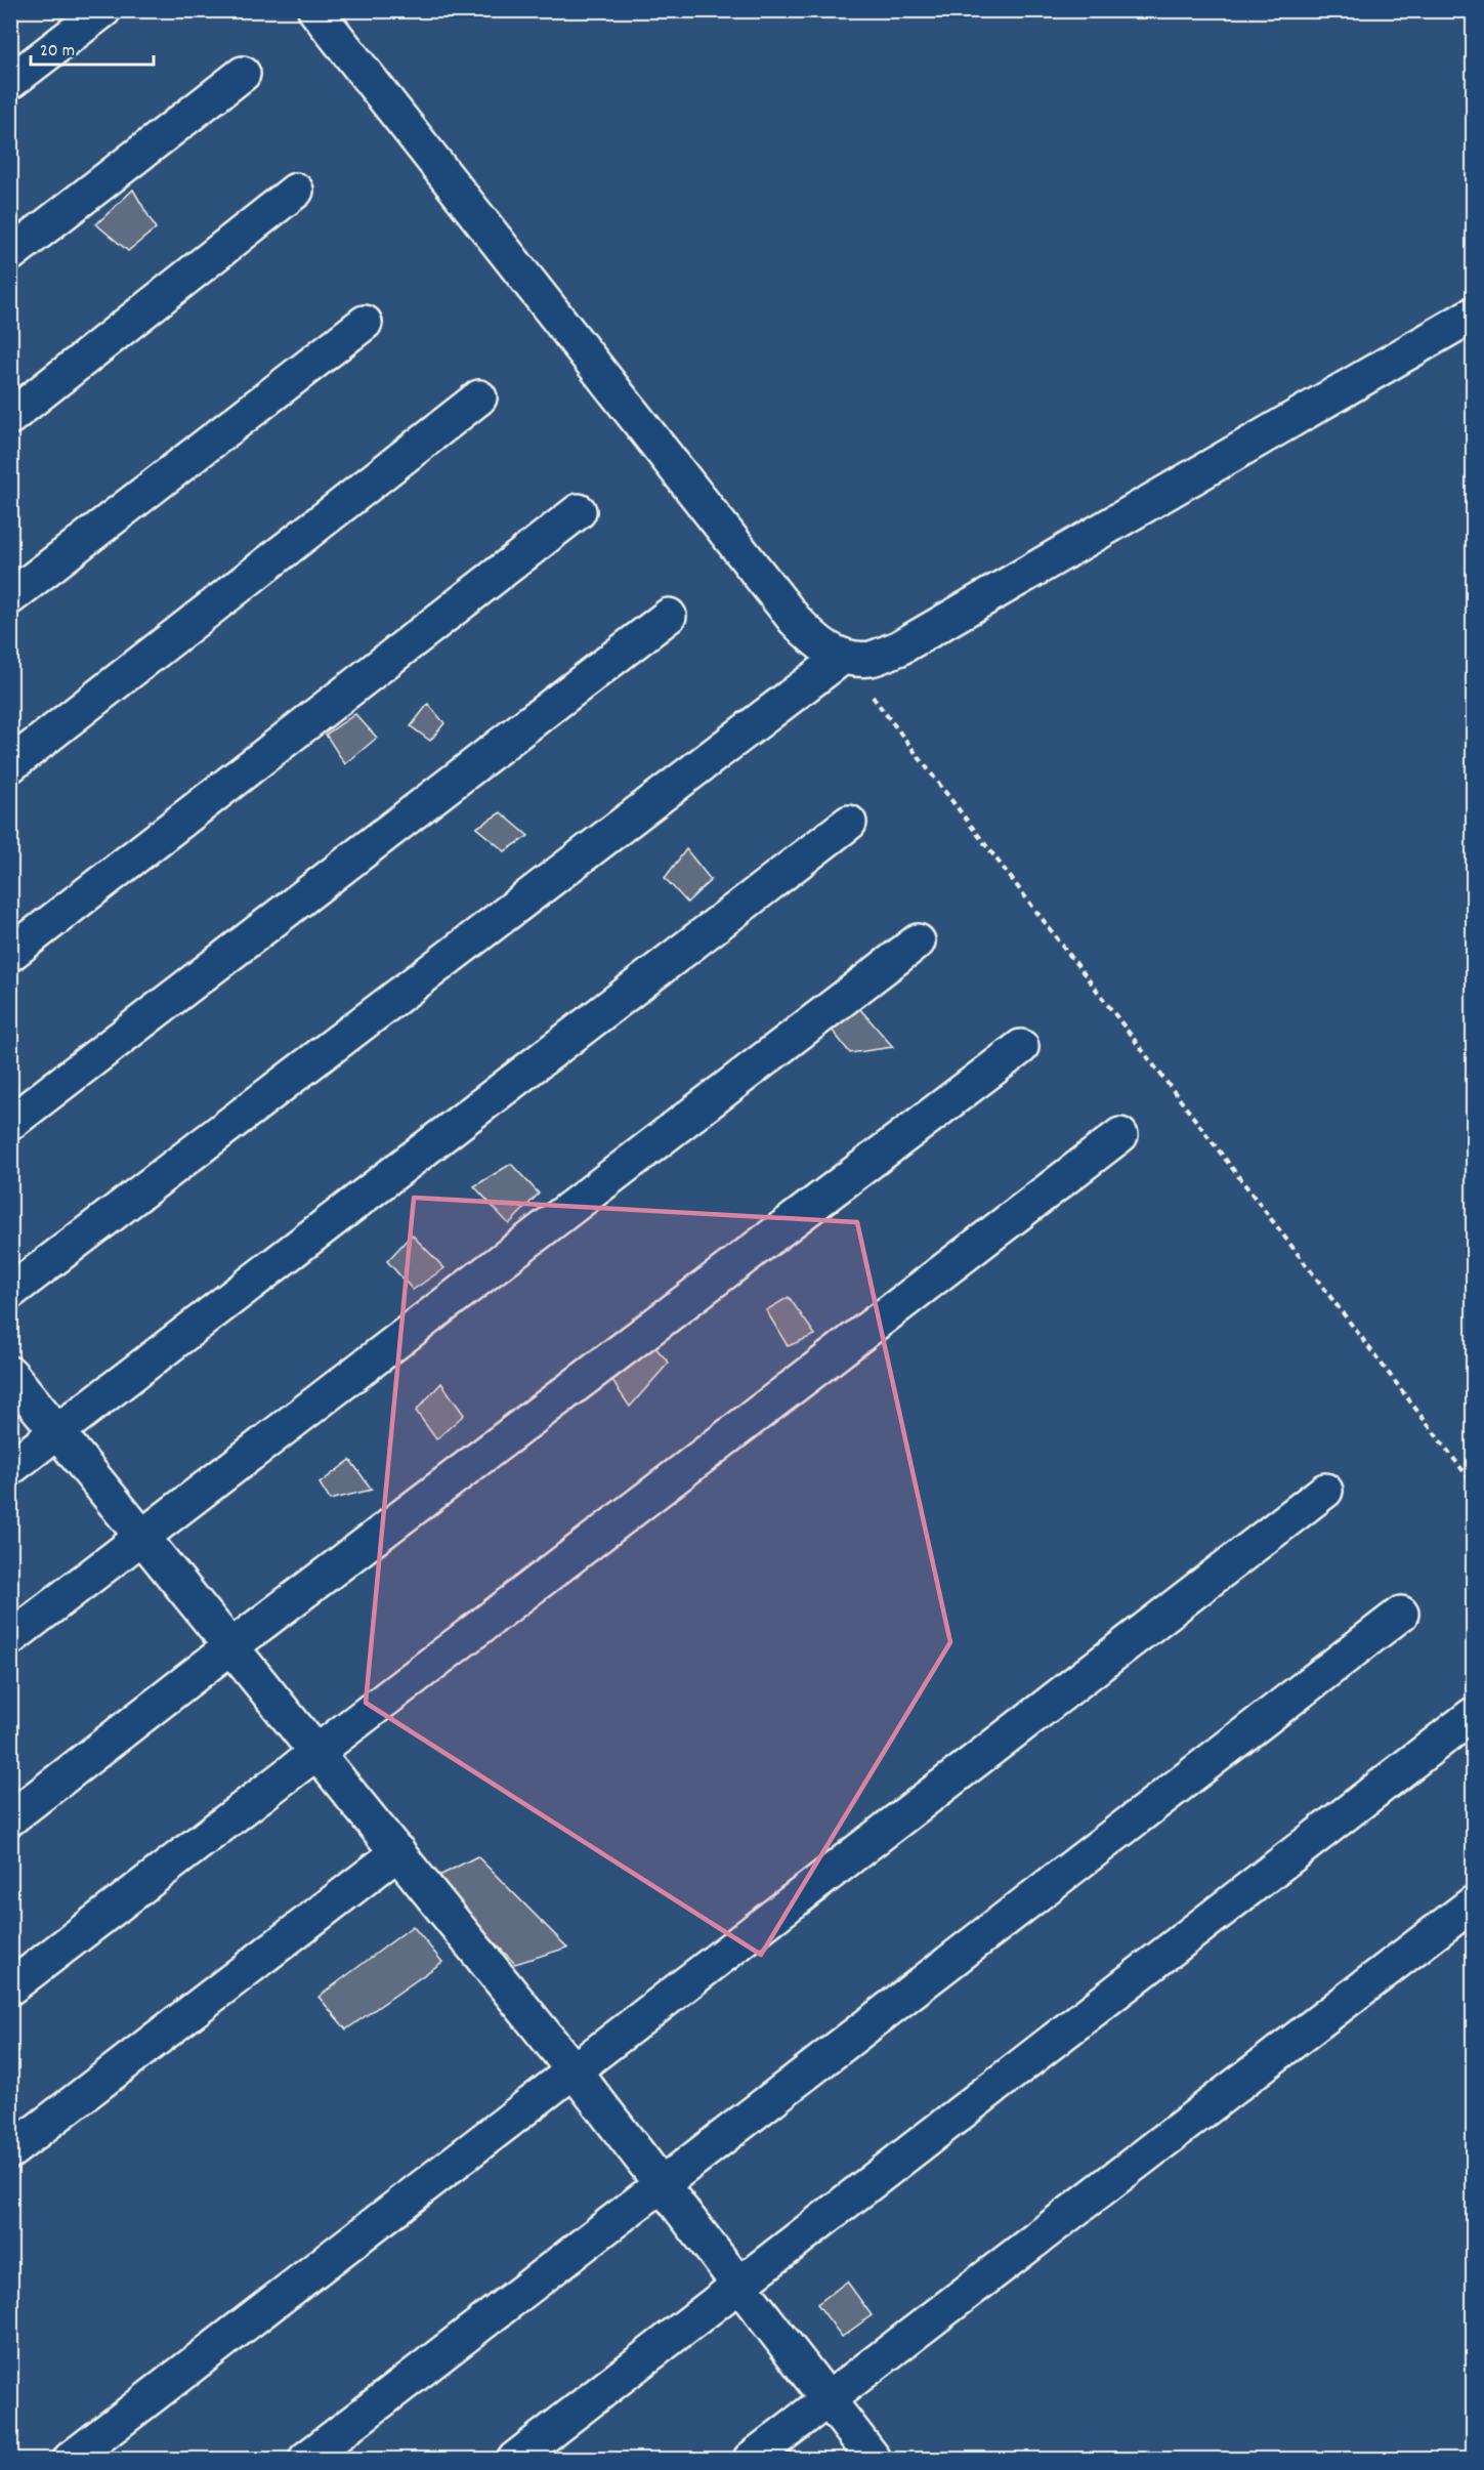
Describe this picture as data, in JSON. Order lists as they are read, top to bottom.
{
  "scale_bar": "20 m"
}
